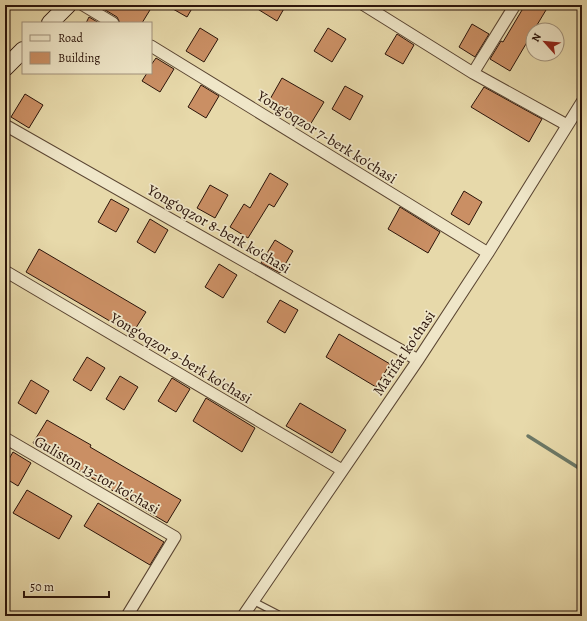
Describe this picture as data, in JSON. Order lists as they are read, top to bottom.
{
  "streets": {
    "street": [
      "Yong‘oqzor 7-berk ko'chasi",
      "Yong‘oqzor 8-berk ko'chasi",
      "Ma'rifat ko'chasi",
      "Yong‘oqzor 9-berk ko'chasi",
      "Guliston 13-tor ko'chasi"
    ]
  },
  "crossings": [
    ["Yong‘oqzor 7-berk ko'chasi", "Ma'rifat ko'chasi"],
    ["Yong‘oqzor 8-berk ko'chasi", "Ma'rifat ko'chasi"],
    ["Ma'rifat ko'chasi", "Yong‘oqzor 9-berk ko'chasi"]
  ],
  "legend": ["Road", "Building"],
  "scale_bar": "50 m",
  "north": "top left"
}
